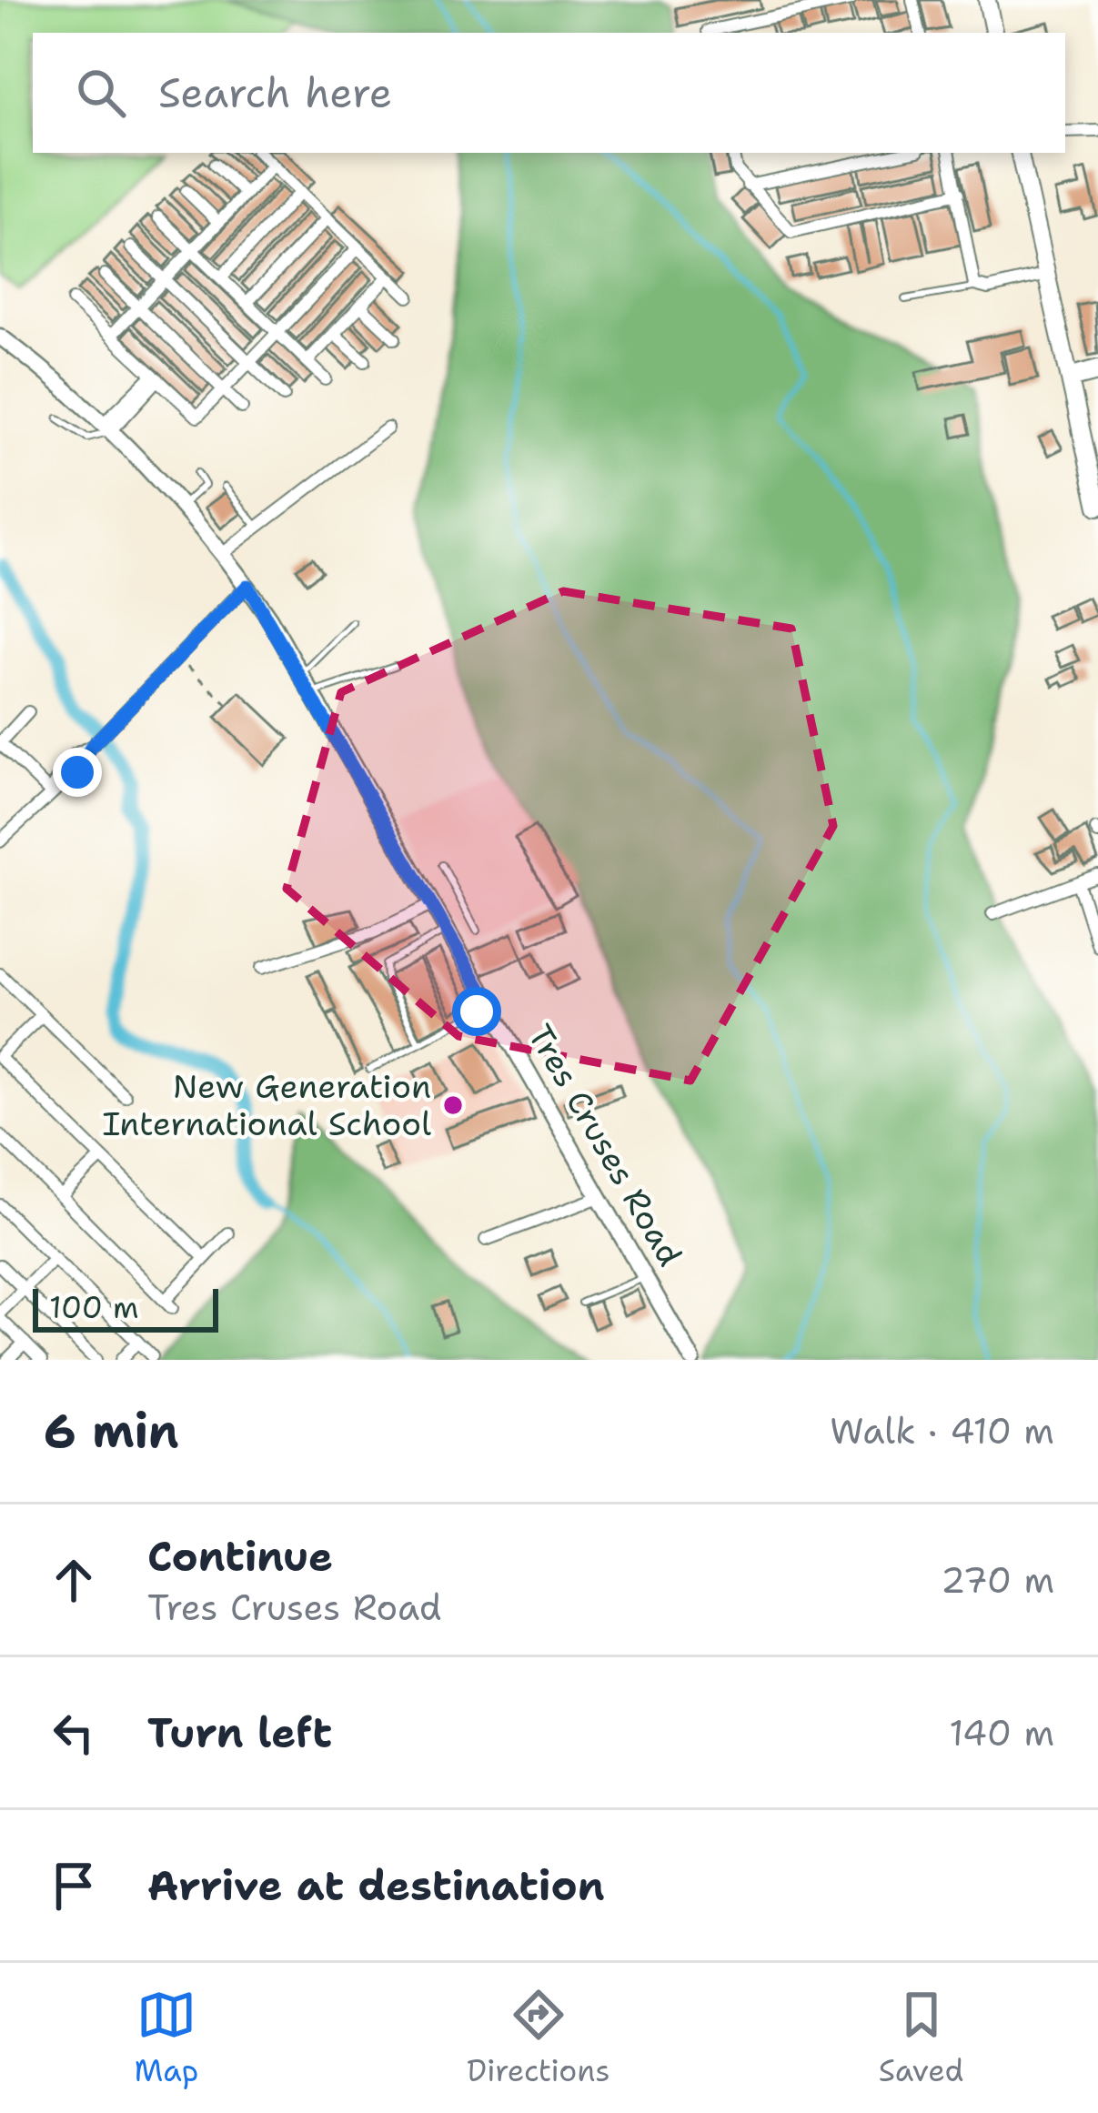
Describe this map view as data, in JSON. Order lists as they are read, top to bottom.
{
  "streets": {
    "main road": ["Tres Cruses Road"]
  },
  "places": ["New Generation International School"],
  "scale_bar": "100 m",
  "page": {
    "search": "Search here",
    "scale": "100 m",
    "heading": ["6 min", "Walk · 410 m"],
    "list": [
      ["Continue", "Tres Cruses Road", "270 m"],
      ["Turn left", "140 m"],
      "Arrive at destination"
    ],
    "nav": ["Map", "Directions", "Saved"]
  }
}
